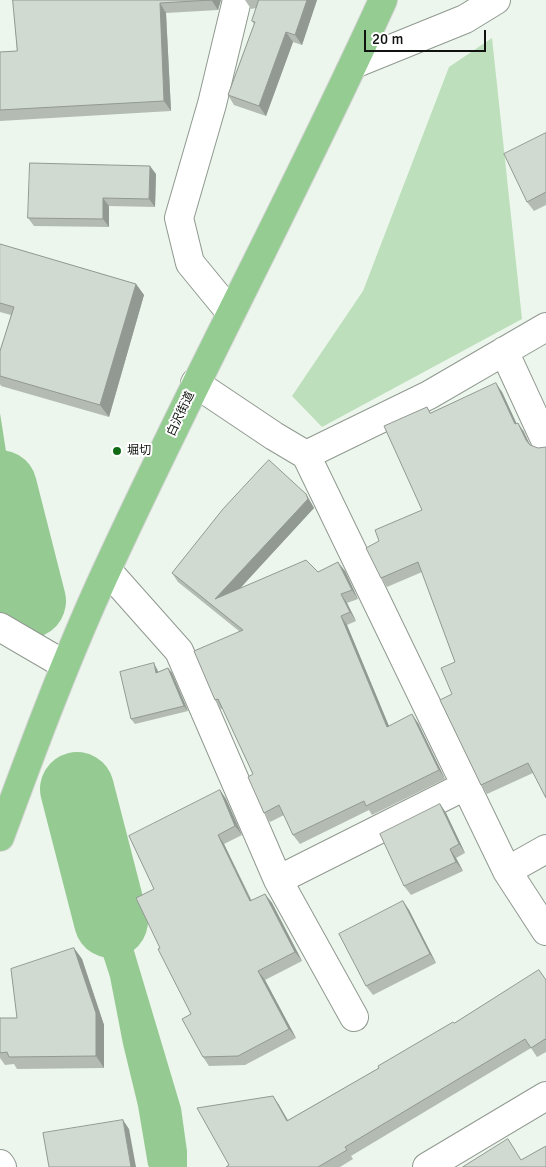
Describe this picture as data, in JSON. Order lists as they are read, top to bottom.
{
  "streets": {
    "main road": ["白沢街道"]
  },
  "places": ["堀切"],
  "scale_bar": "20 m"
}
